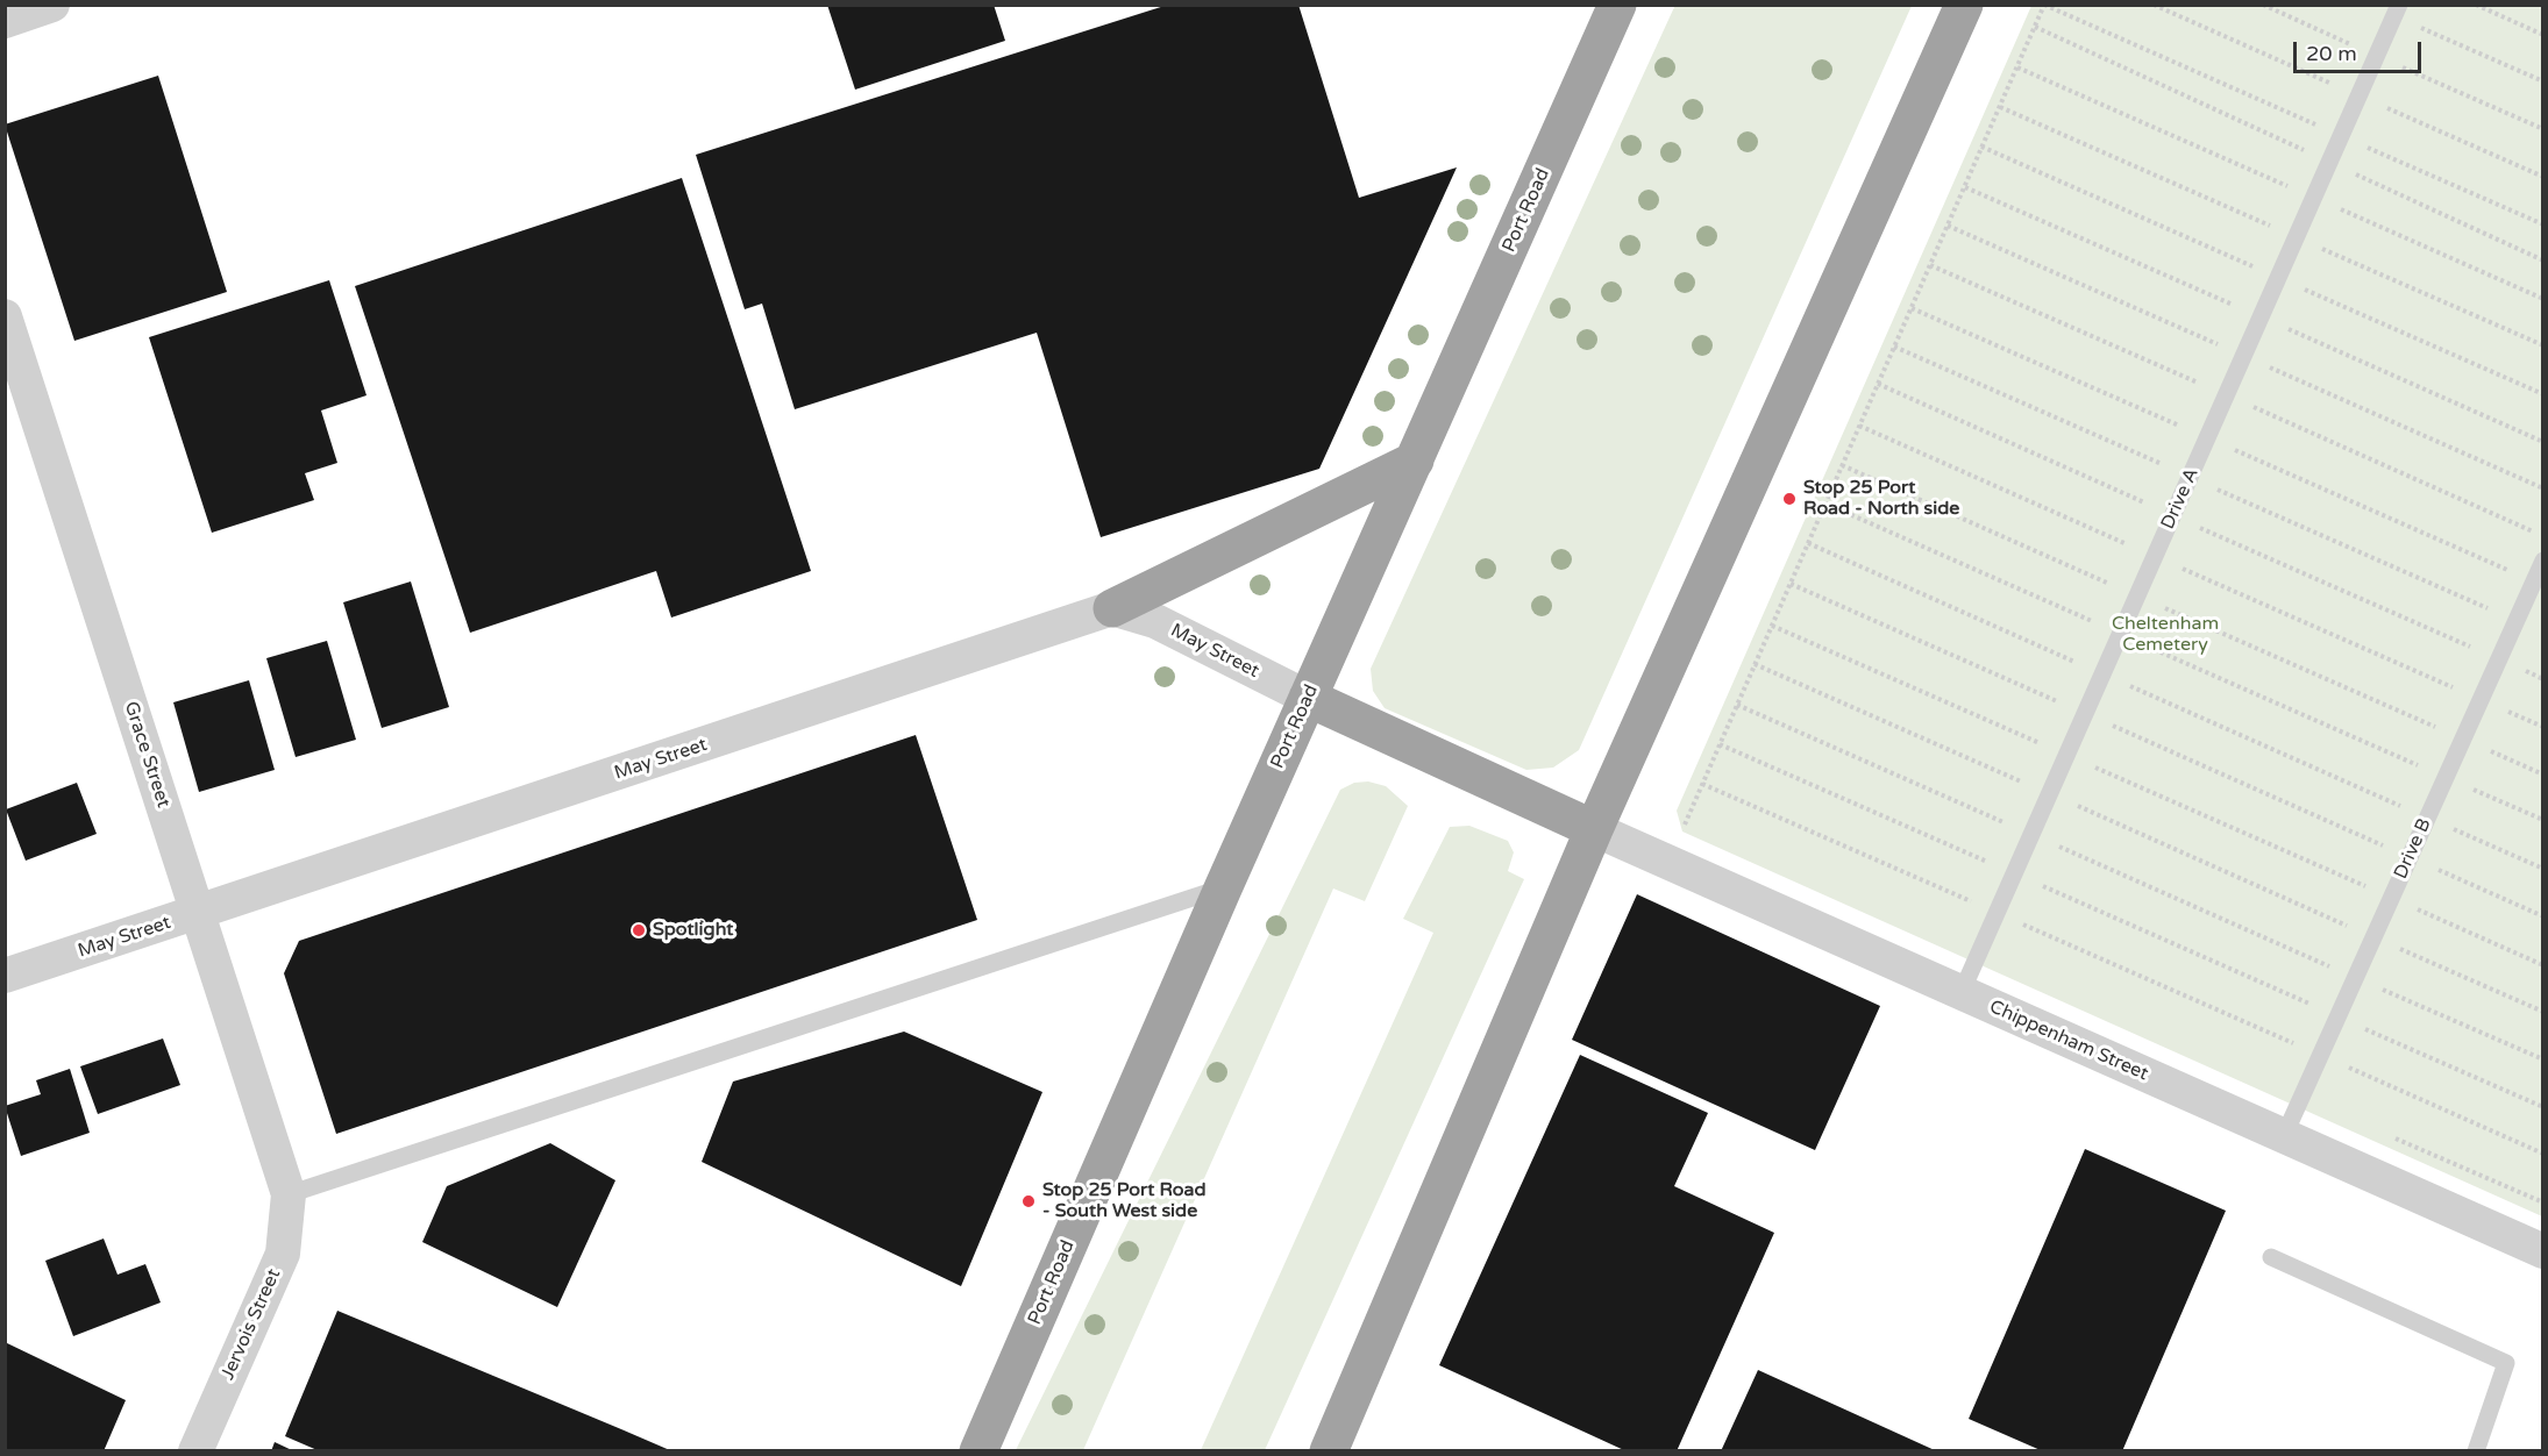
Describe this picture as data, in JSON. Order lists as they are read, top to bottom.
{
  "streets": {
    "highway": ["Port Road"],
    "street": [
      "May Street",
      "Grace Street",
      "Chippenham Street",
      "Jervois Street"
    ],
    "lane": ["Drive A", "Drive B"]
  },
  "crossings": [
    ["Port Road", "May Street"],
    ["Drive A", "Chippenham Street"],
    ["May Street", "Grace Street"],
    ["Grace Street", "Jervois Street"],
    ["Drive B", "Chippenham Street"]
  ],
  "parks": ["Cheltenham Cemetery"],
  "places": ["Stop 25 Port Road - North side", "Spotlight", "Stop 25 Port Road - South West side"],
  "scale_bar": "20 m"
}
